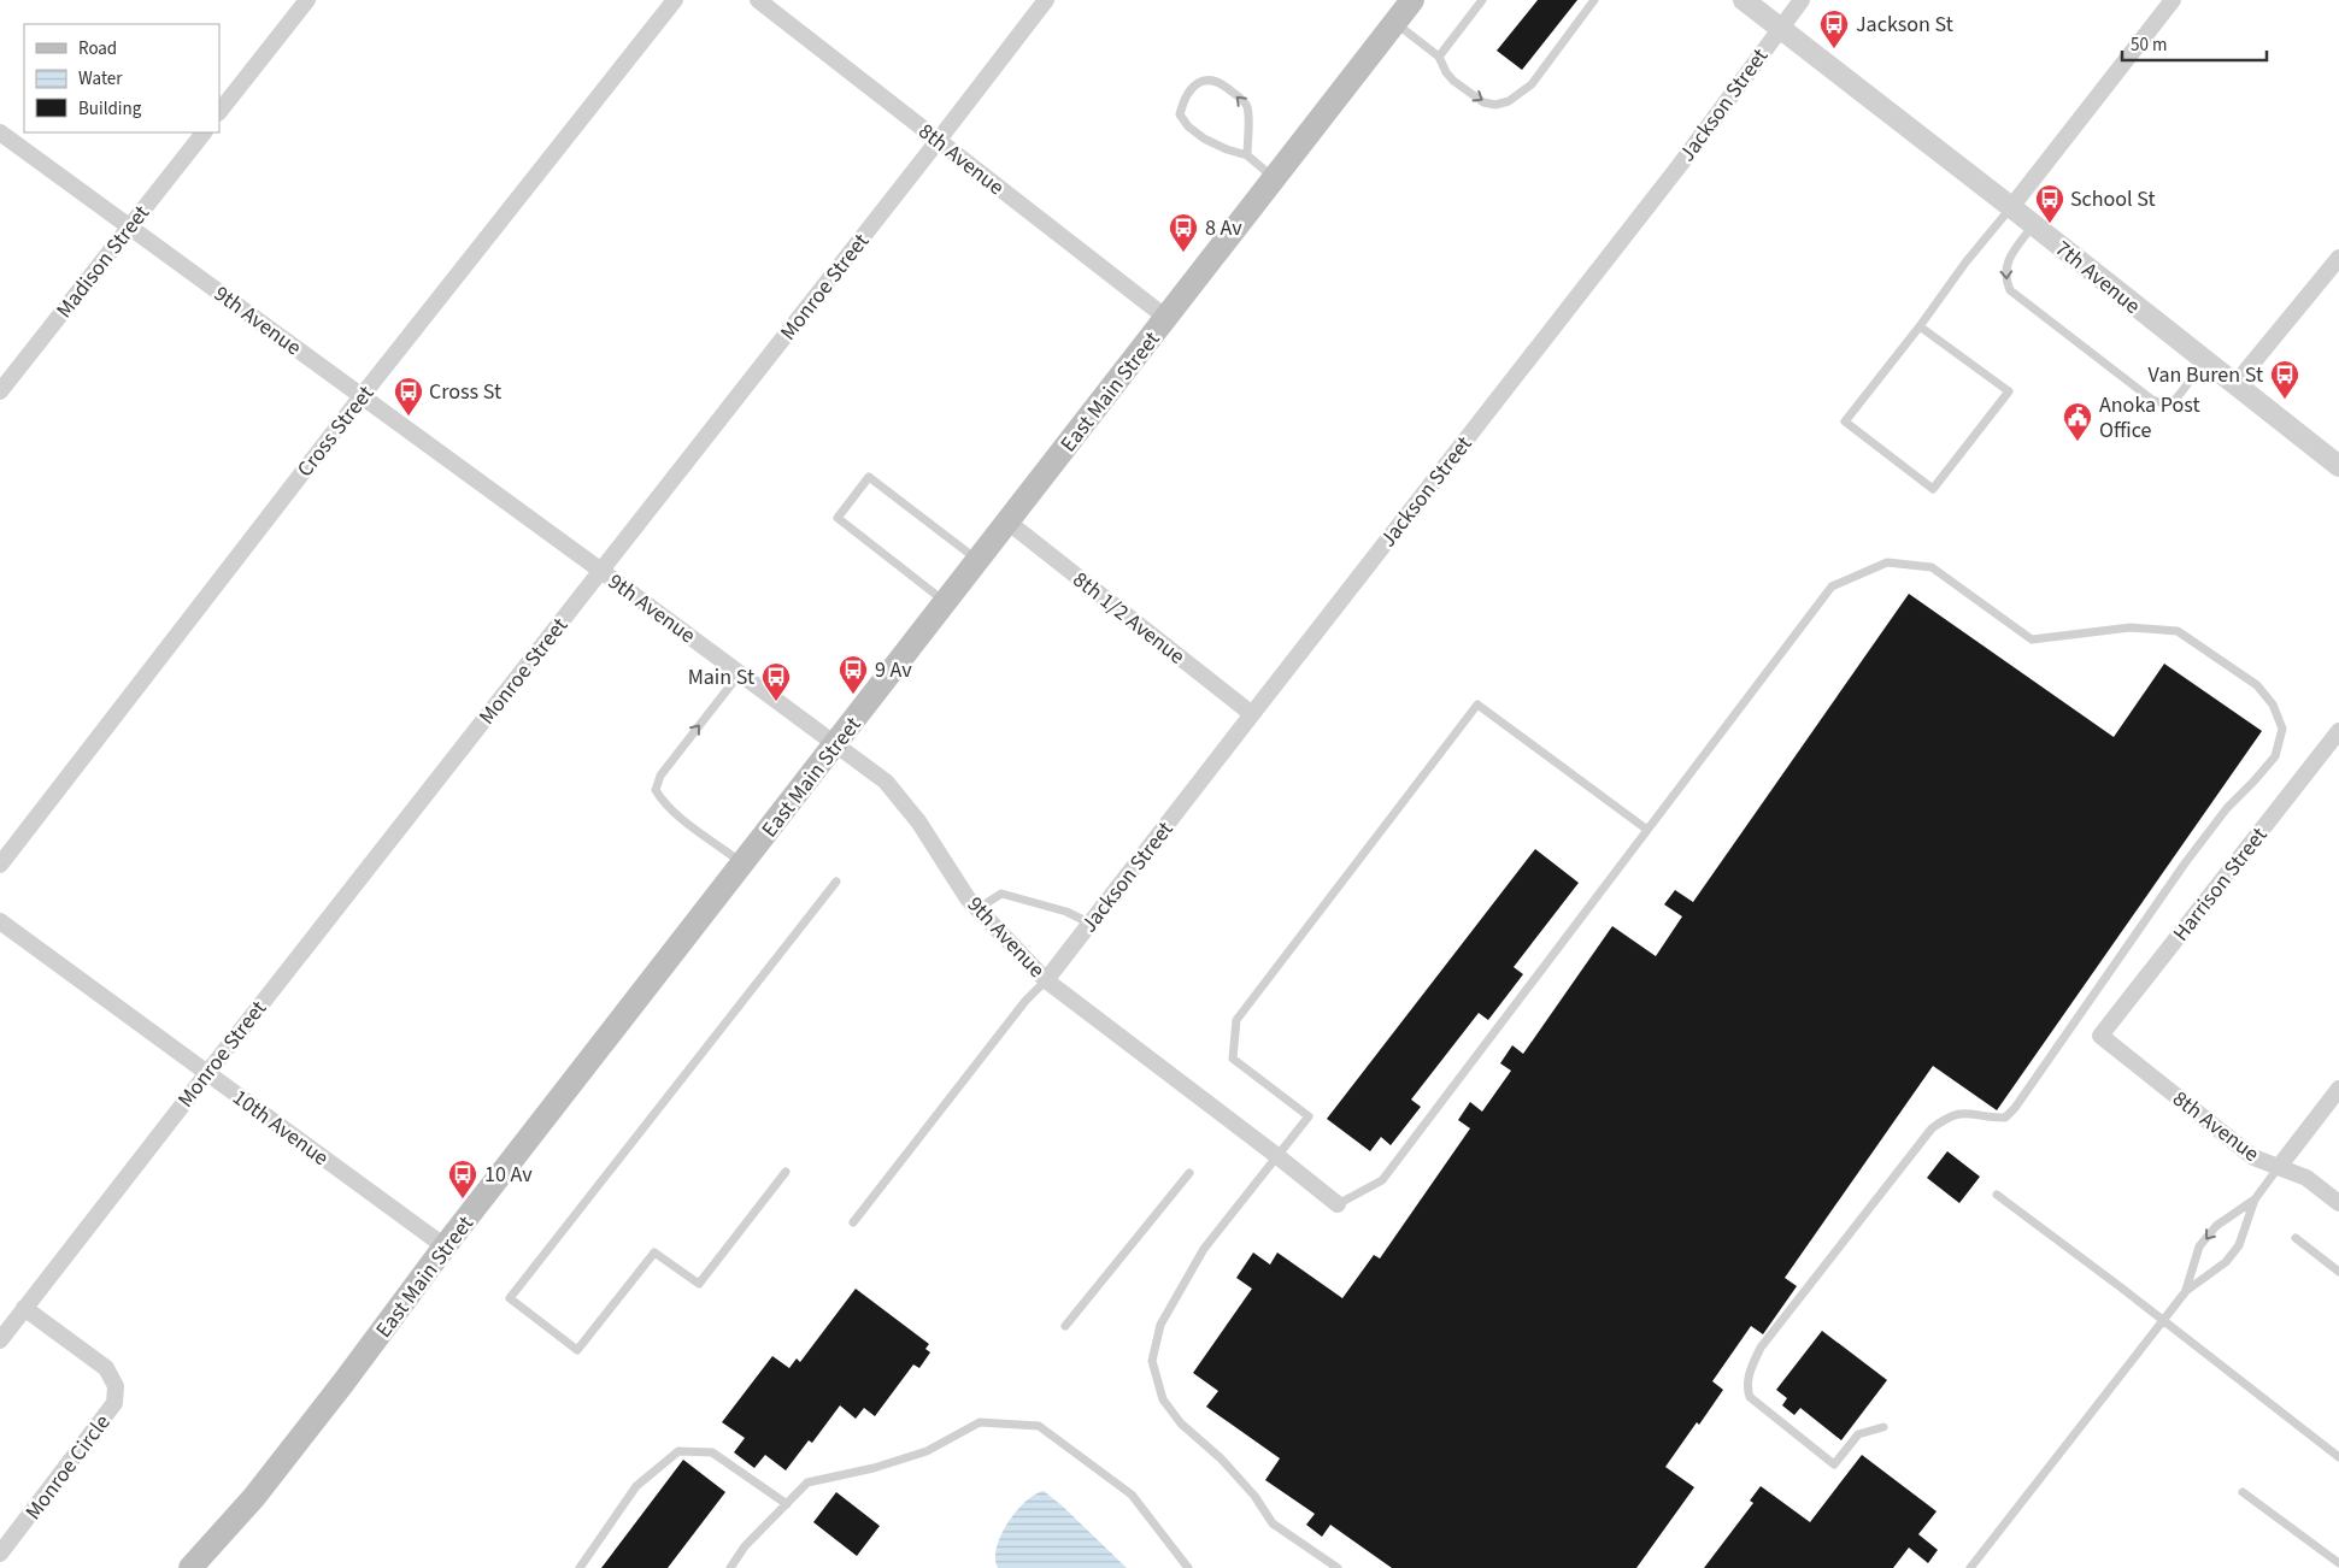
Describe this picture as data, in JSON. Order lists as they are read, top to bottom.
{
  "streets": {
    "main road": ["East Main Street"],
    "street": [
      "Jackson Street",
      "8th Avenue",
      "Madison Street",
      "7th Avenue",
      "Monroe Street",
      "9th Avenue",
      "Cross Street",
      "8th 1/2 Avenue",
      "Harrison Street",
      "10th Avenue",
      "Monroe Circle"
    ]
  },
  "crossings": [
    ["Jackson Street", "7th Avenue"],
    ["Jackson Street", "9th Avenue"],
    ["Jackson Street", "8th 1/2 Avenue"],
    ["8th Avenue", "Monroe Street"],
    ["8th Avenue", "East Main Street"],
    ["8th Avenue", "Harrison Street"],
    ["Madison Street", "9th Avenue"],
    ["Monroe Street", "9th Avenue"],
    ["Monroe Street", "10th Avenue"],
    ["Monroe Street", "Monroe Circle"],
    ["9th Avenue", "East Main Street"],
    ["9th Avenue", "Cross Street"],
    ["East Main Street", "8th 1/2 Avenue"],
    ["East Main Street", "10th Avenue"]
  ],
  "places": {
    "bus stop": [
      "Jackson St",
      "School St",
      "8 Av",
      "Van Buren St",
      "Cross St",
      "9 Av",
      "Main St",
      "10 Av"
    ],
    "public building": ["Anoka Post Office"]
  },
  "legend": ["Road", "Water", "Building"],
  "scale_bar": "50 m"
}
